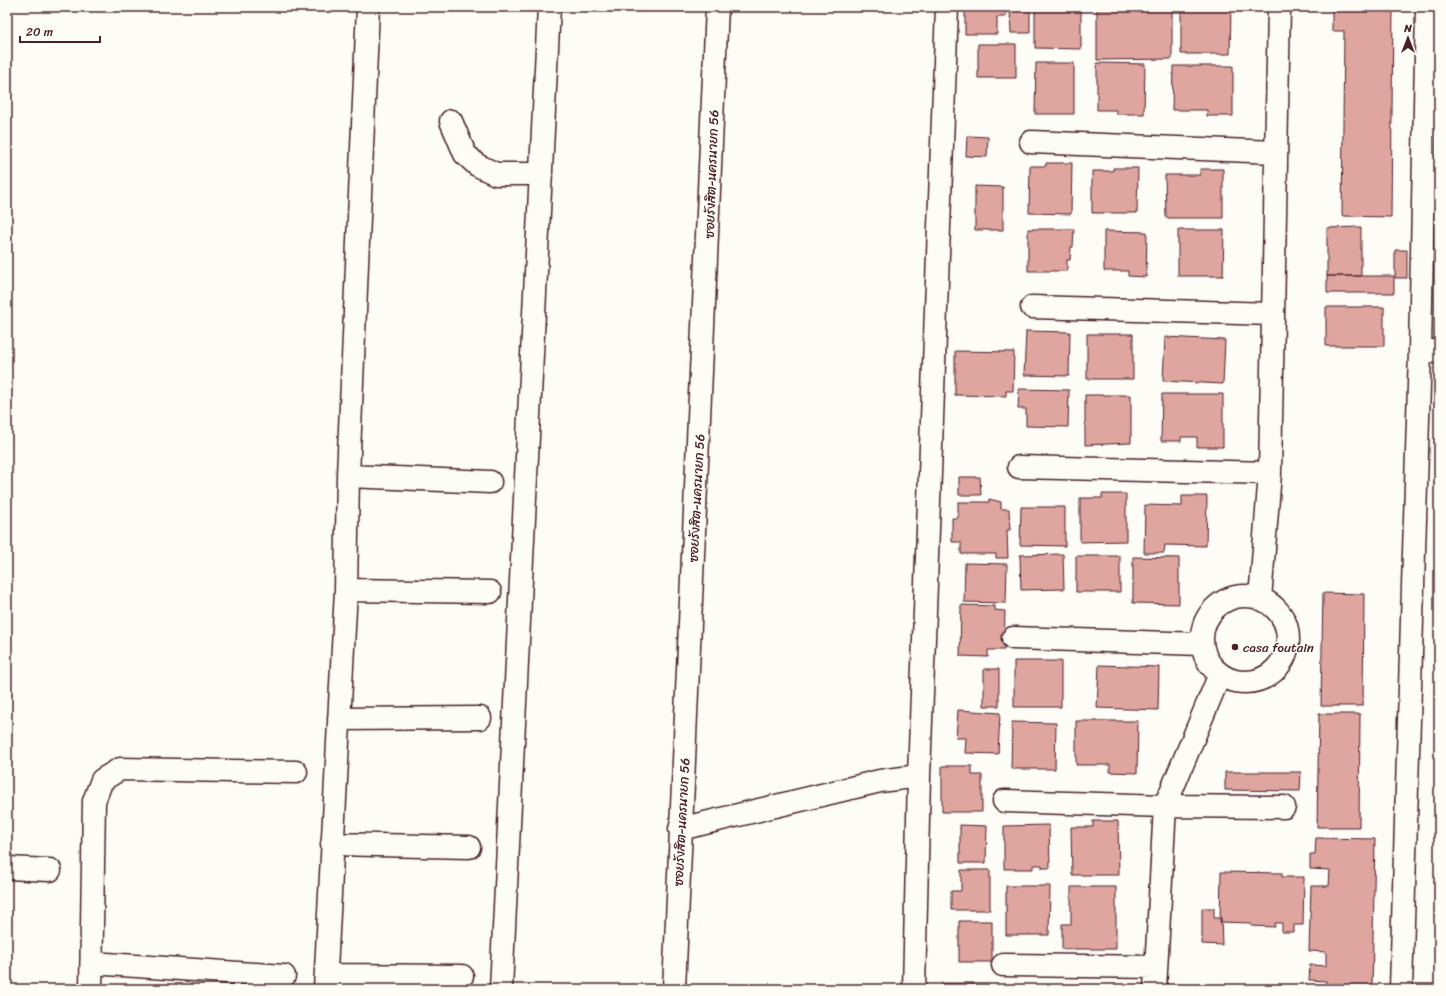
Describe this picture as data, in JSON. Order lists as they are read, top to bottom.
{
  "streets": {
    "street": ["ซอยรังสิต-นครนายก 56"]
  },
  "places": ["casa foutain"],
  "scale_bar": "20 m",
  "north": "top"
}
